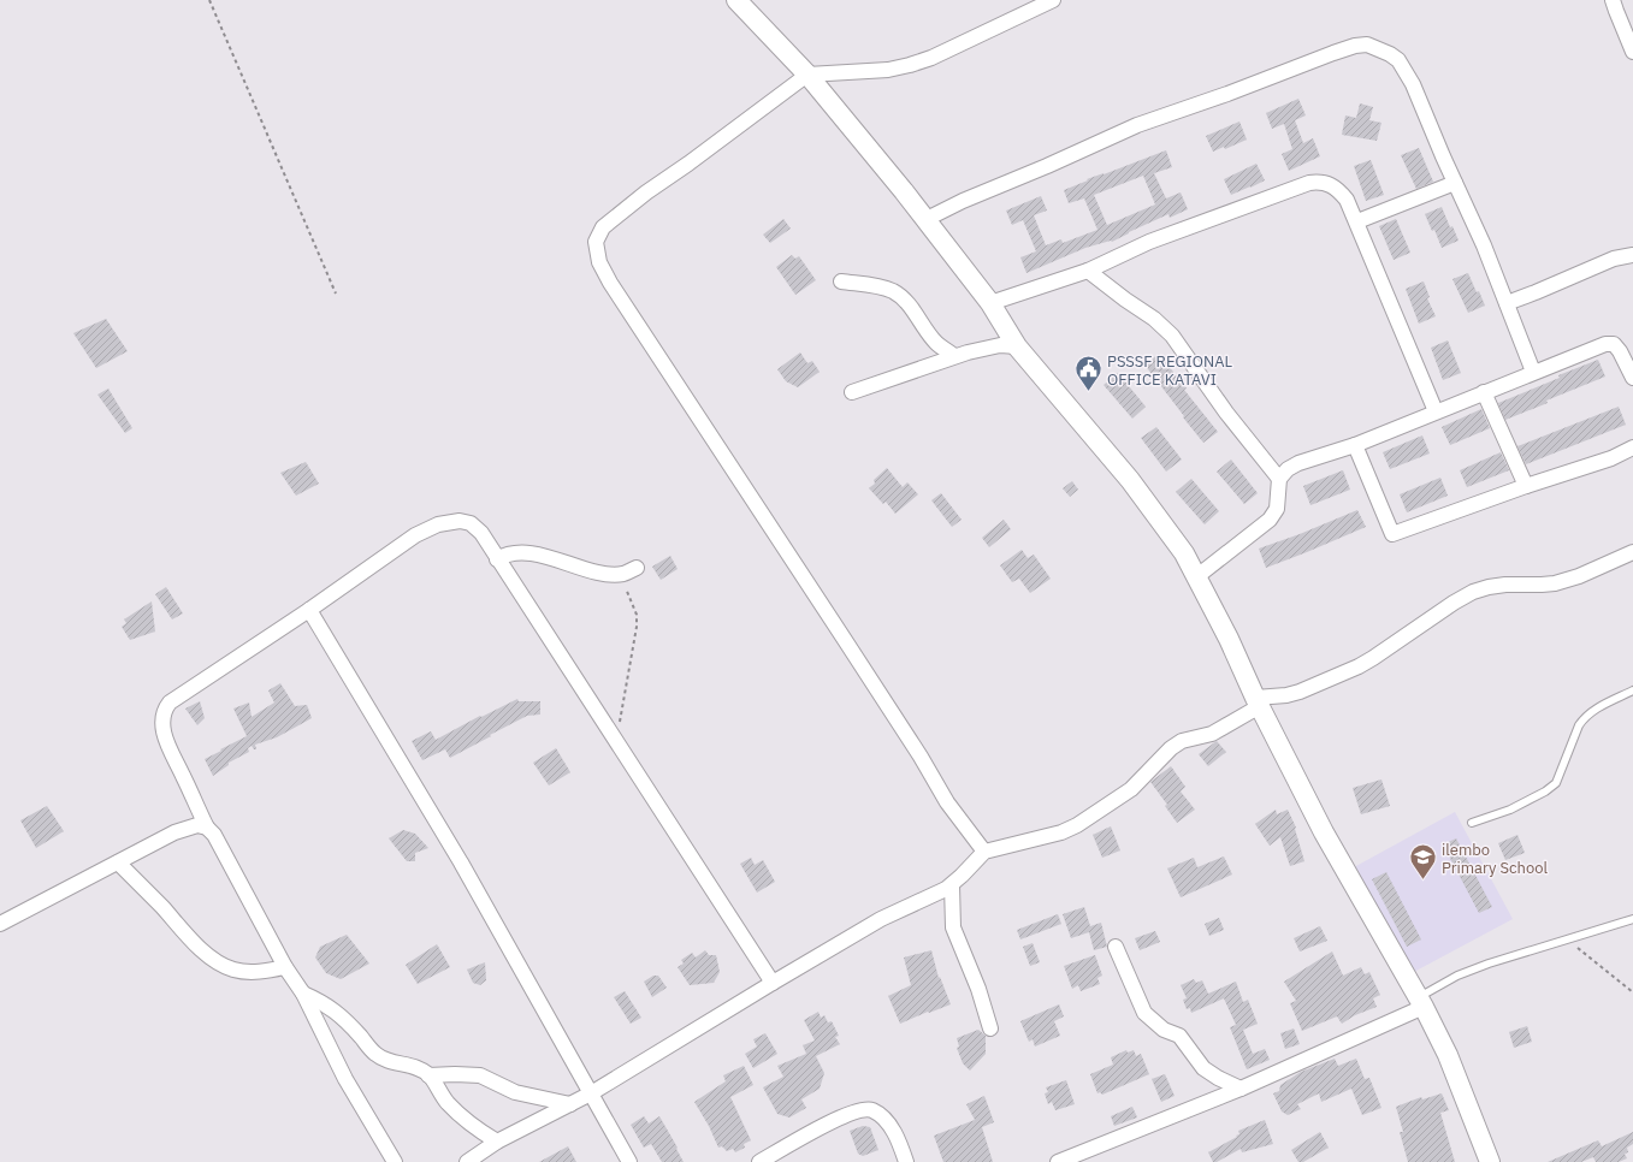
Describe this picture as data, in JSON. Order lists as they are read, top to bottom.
{
  "places": {
    "public building": ["PSSSF REGIONAL OFFICE KATAVI"],
    "school or university": ["ilembo Primary School"]
  }
}
